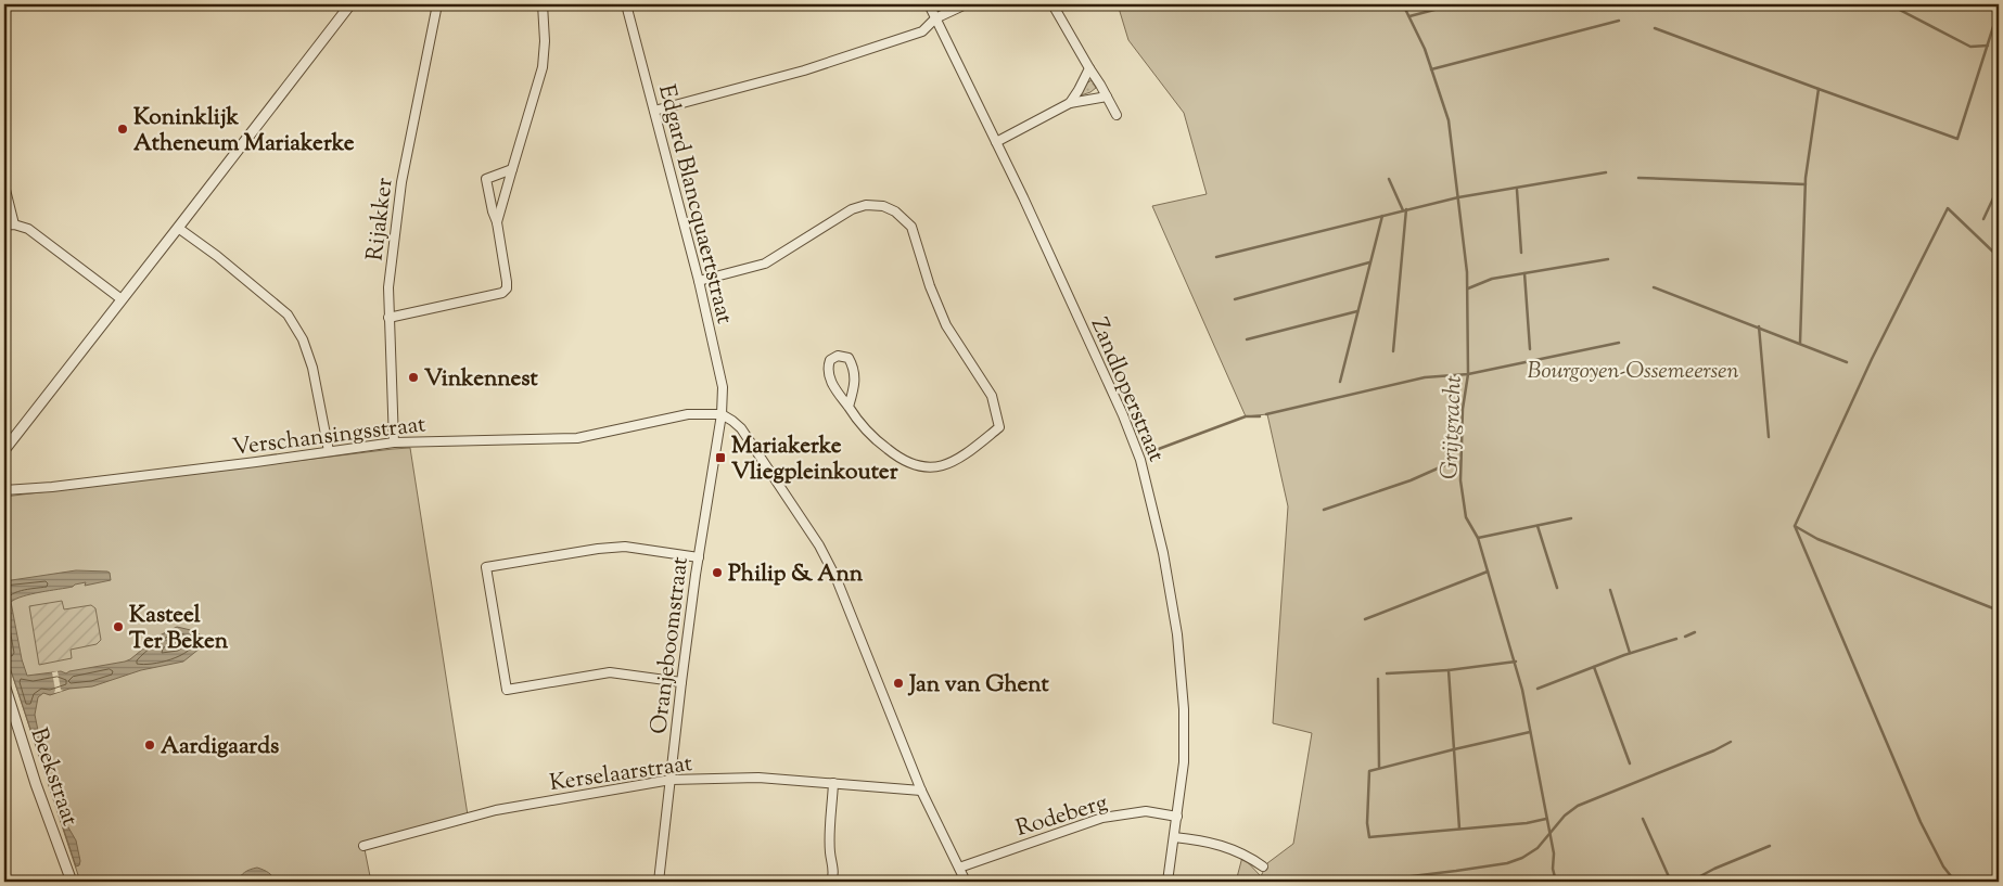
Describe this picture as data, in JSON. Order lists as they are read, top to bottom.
{
  "streets": {
    "street": [
      "Edgard Blancquaertstraat",
      "Rijakker",
      "Zandloperstraat",
      "Verschansingsstraat",
      "Oranjeboomstraat",
      "Kerselaarstraat",
      "Beekstraat",
      "Rodeberg"
    ]
  },
  "crossings": [
    ["Edgard Blancquaertstraat", "Verschansingsstraat"],
    ["Edgard Blancquaertstraat", "Oranjeboomstraat"],
    ["Rijakker", "Verschansingsstraat"],
    ["Zandloperstraat", "Rodeberg"],
    ["Verschansingsstraat", "Oranjeboomstraat"],
    ["Oranjeboomstraat", "Kerselaarstraat"]
  ],
  "water": ["Grijtgracht"],
  "parks": ["Bourgoyen-Ossemeersen"],
  "places": {
    "other": [
      "Koninklijk Atheneum Mariakerke",
      "Vinkennest",
      "Philip & Ann",
      "Kasteel Ter Beken",
      "Jan van Ghent",
      "Aardigaards"
    ],
    "transit": ["Mariakerke Vliegpleinkouter"]
  }
}
